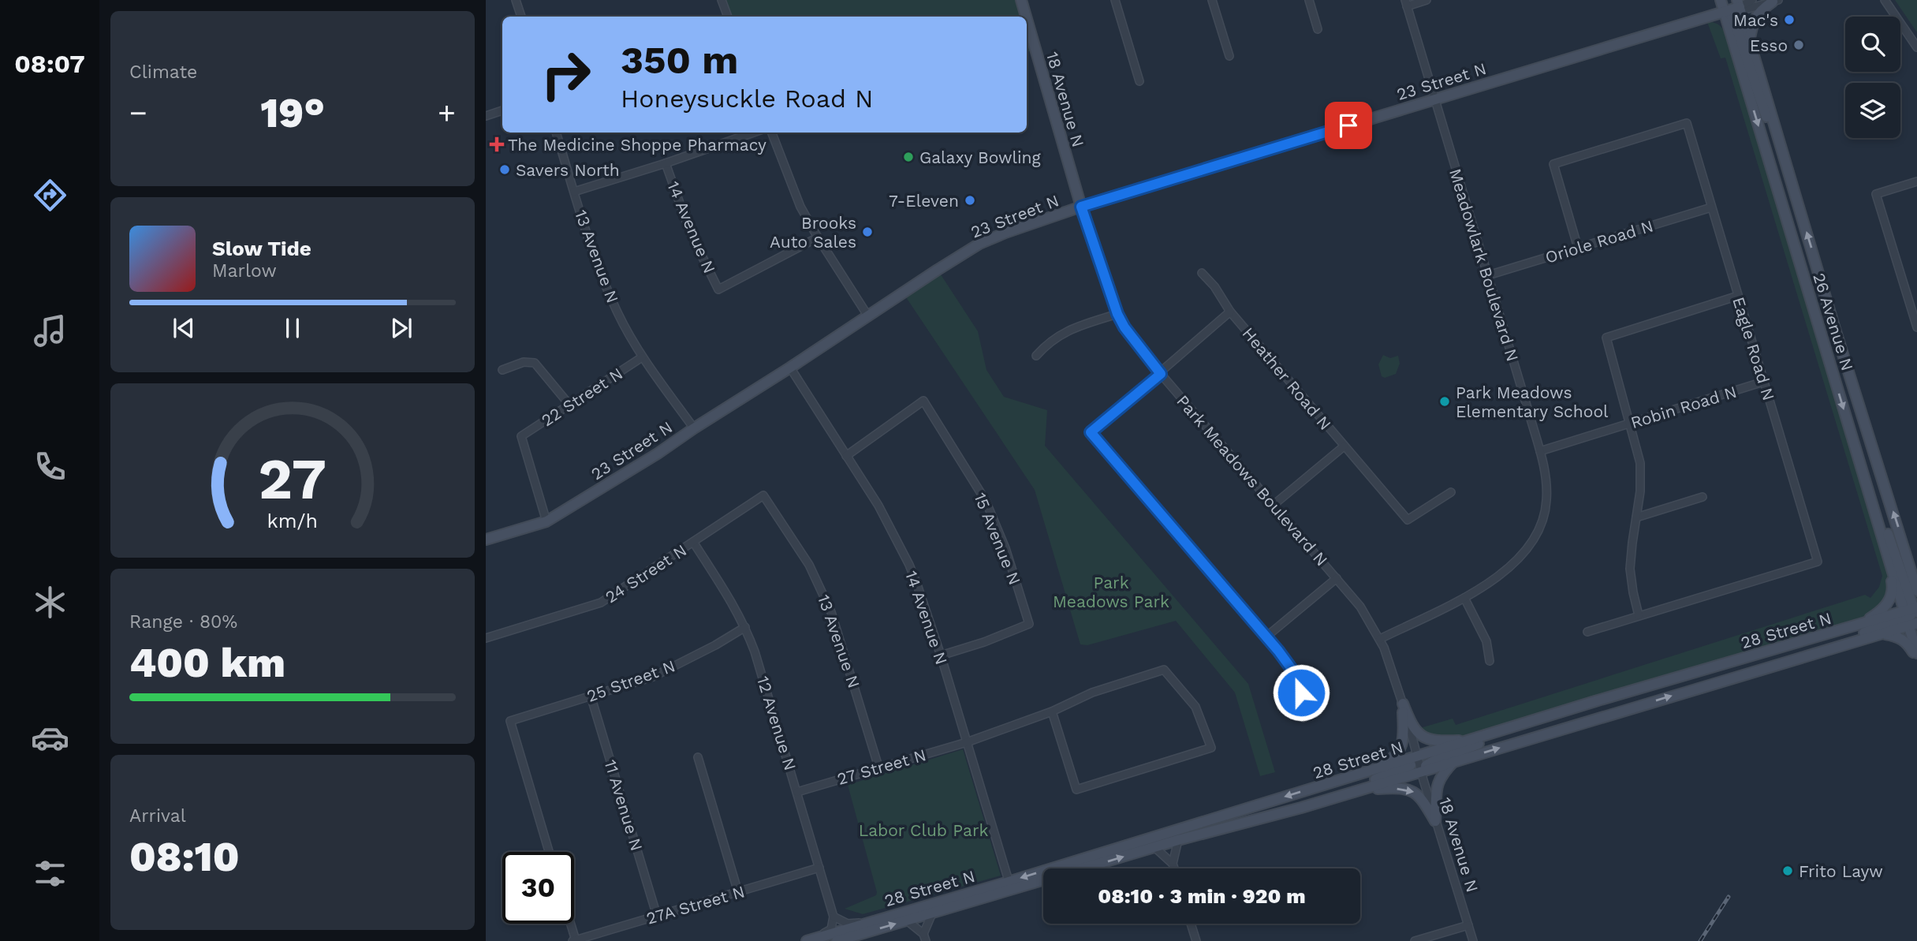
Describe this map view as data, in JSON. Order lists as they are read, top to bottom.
{
  "streets": {
    "main road": [
      "23 Street N",
      "18 Avenue N",
      "26 Avenue N",
      "28 Street N"
    ],
    "street": [
      "14 Avenue N",
      "Oriole Road N",
      "13 Avenue N",
      "Meadowlark Boulevard N",
      "Eagle Road N",
      "Heather Road N",
      "22 Street N",
      "Robin Road N",
      "Park Meadows Boulevard N",
      "15 Avenue N",
      "24 Street N",
      "25 Street N",
      "12 Avenue N",
      "27 Street N",
      "11 Avenue N",
      "27A Street N"
    ]
  },
  "crossings": [
    ["23 Street N", "18 Avenue N"],
    ["23 Street N", "14 Avenue N"],
    ["23 Street N", "13 Avenue N"],
    ["23 Street N", "Meadowlark Boulevard N"],
    ["23 Street N", "26 Avenue N"],
    ["23 Street N", "22 Street N"],
    ["23 Street N", "Park Meadows Boulevard N"],
    ["18 Avenue N", "Park Meadows Boulevard N"],
    ["18 Avenue N", "28 Street N"],
    ["14 Avenue N", "15 Avenue N"],
    ["14 Avenue N", "28 Street N"],
    ["14 Avenue N", "27 Street N"],
    ["Oriole Road N", "Meadowlark Boulevard N"],
    ["Oriole Road N", "Eagle Road N"],
    ["13 Avenue N", "22 Street N"],
    ["13 Avenue N", "24 Street N"],
    ["13 Avenue N", "27 Street N"],
    ["Meadowlark Boulevard N", "Robin Road N"],
    ["Meadowlark Boulevard N", "Park Meadows Boulevard N"],
    ["26 Avenue N", "28 Street N"],
    ["Eagle Road N", "Robin Road N"],
    ["Heather Road N", "Park Meadows Boulevard N"],
    ["Park Meadows Boulevard N", "28 Street N"],
    ["24 Street N", "12 Avenue N"],
    ["25 Street N", "12 Avenue N"],
    ["25 Street N", "11 Avenue N"],
    ["12 Avenue N", "27 Street N"],
    ["12 Avenue N", "27A Street N"],
    ["11 Avenue N", "27A Street N"]
  ],
  "parks": ["Park Meadows Park", "Labor Club Park"],
  "places": {
    "other": [
      "Mac's",
      "Esso",
      "Galaxy Bowling",
      "Savers North",
      "7-Eleven",
      "Brooks Auto Sales",
      "Park Meadows Elementary School",
      "Frito Layw"
    ],
    "health": ["The Medicine Shoppe Pharmacy"]
  },
  "page": {
    "tabs": "08:07",
    "tile": [
      "Climate",
      ["Range · 80%", "400 km"],
      ["Arrival", "08:10"]
    ],
    "turn": ["350 m", "Honeysuckle Road N"],
    "heat": ["−", "19°", "+"],
    "song": ["Slow Tide", "Marlow"],
    "limit": "30",
    "trip": "08:10 · 3 min · 920 m",
    "gauge": ["27", "km/h"]
  }
}
